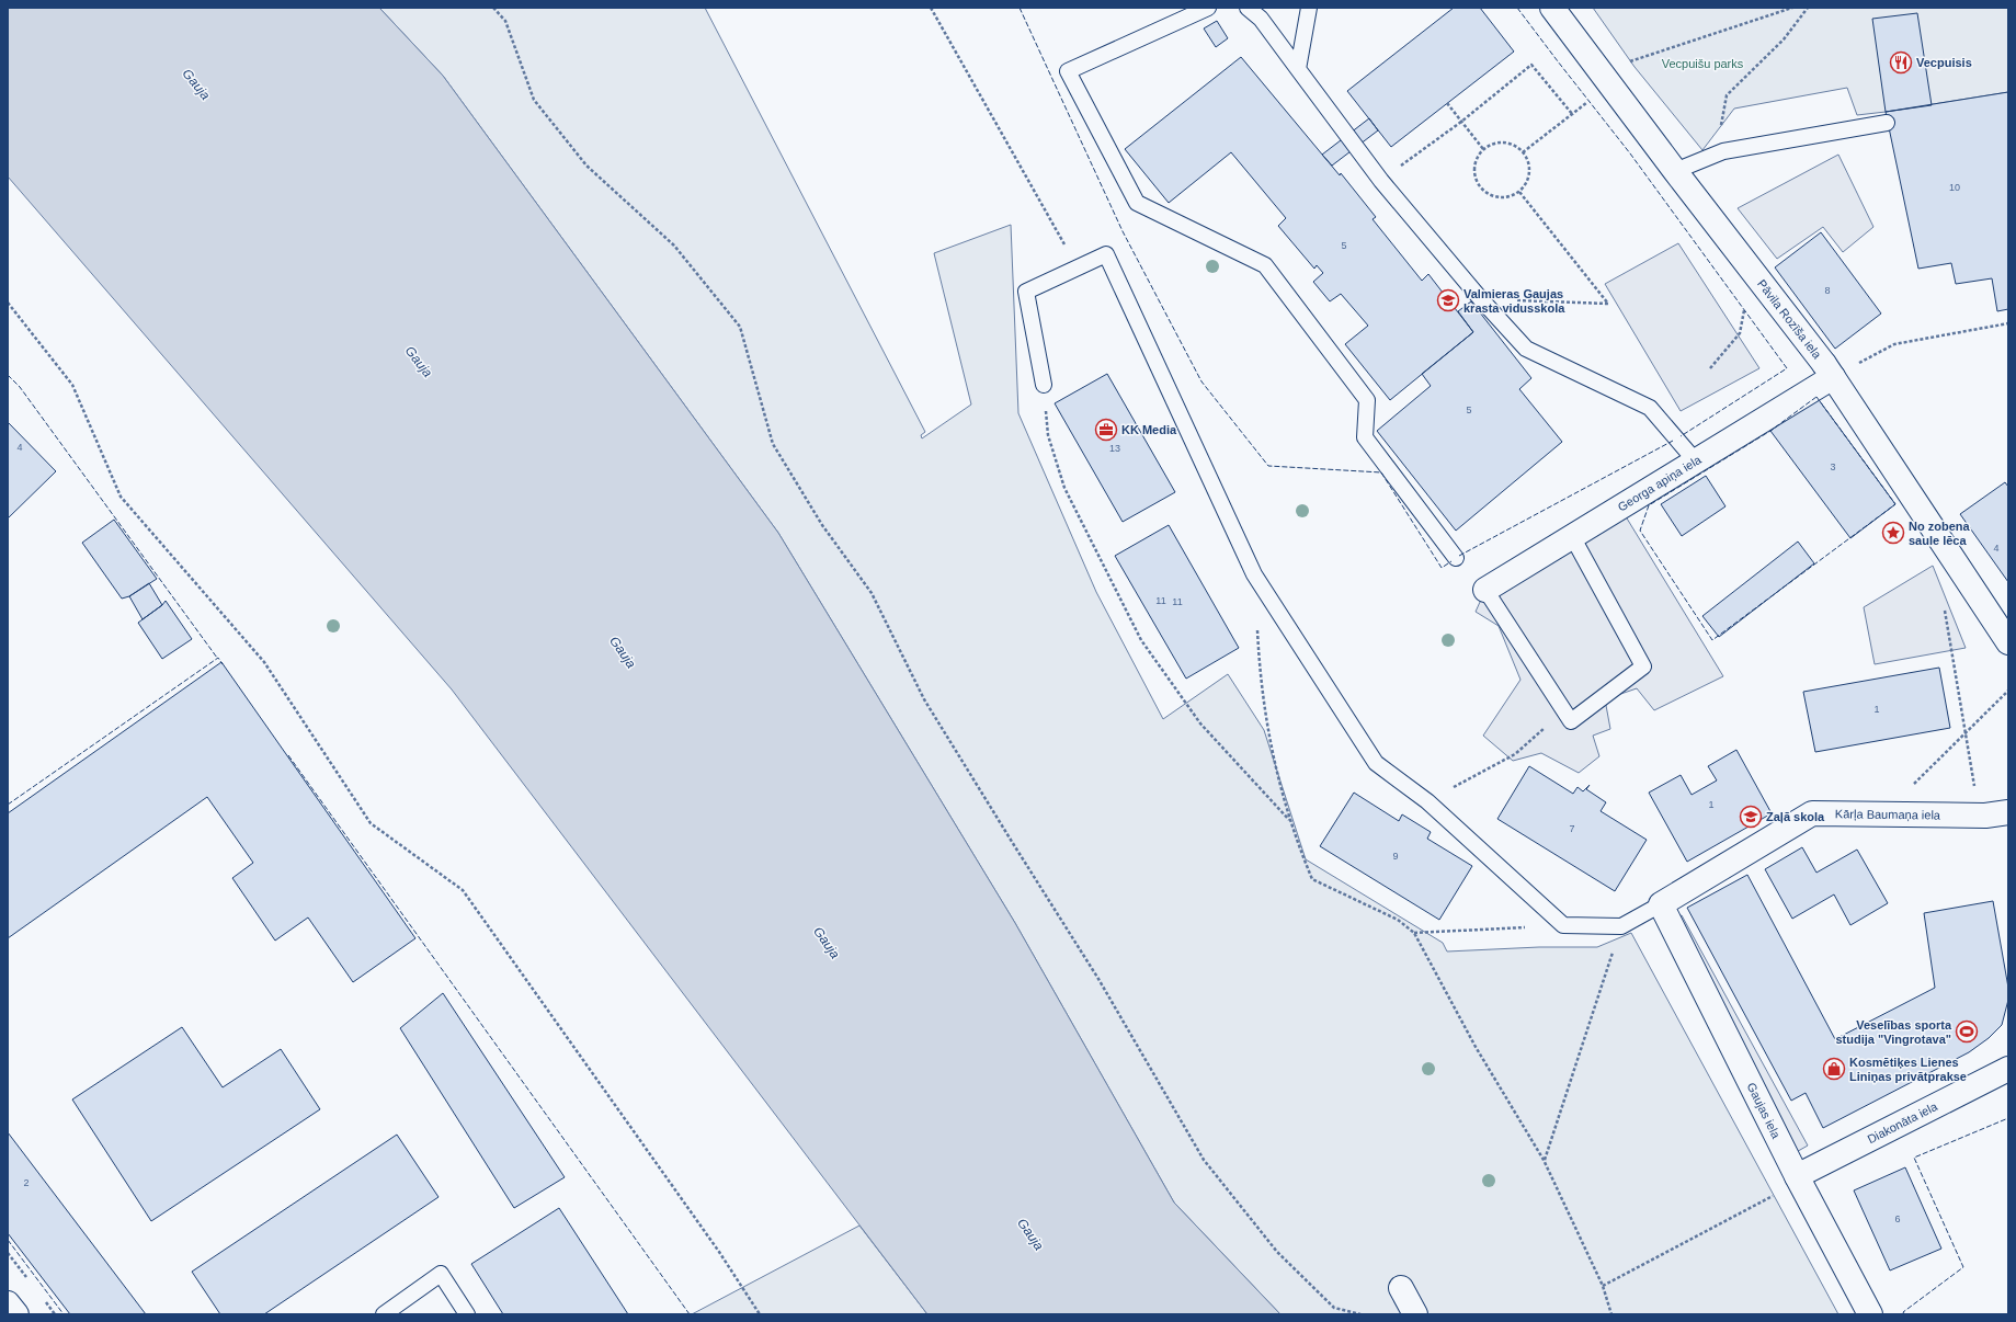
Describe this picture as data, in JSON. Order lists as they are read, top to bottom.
{
  "streets": {
    "street": [
      "Pāvila Rozīša iela",
      "Georga apiņa iela",
      "Kārļa Baumaņa iela",
      "Gaujas iela",
      "Diakonāta iela"
    ]
  },
  "crossings": [
    ["Pāvila Rozīša iela", "Georga apiņa iela"],
    ["Kārļa Baumaņa iela", "Gaujas iela"],
    ["Gaujas iela", "Diakonāta iela"]
  ],
  "water": ["Gauja"],
  "parks": ["Vecpuišu parks"],
  "places": {
    "restaurant": ["Vecpuisis"],
    "school or university": ["Valmieras Gaujas krasta vidusskola", "Zaļā skola"],
    "office": ["KK Media"],
    "place": ["No zobena saule lēca"],
    "sports": ["Veselības sporta studija \"Vingrotava\""],
    "shop": ["Kosmētiķes Lienes Liniņas privātprakse"]
  },
  "house_numbers": [
    "10",
    "5",
    "8",
    "5",
    "4",
    "13",
    "3",
    "4",
    "11",
    "11",
    "1",
    "1",
    "7",
    "9",
    "2",
    "6"
  ]
}
